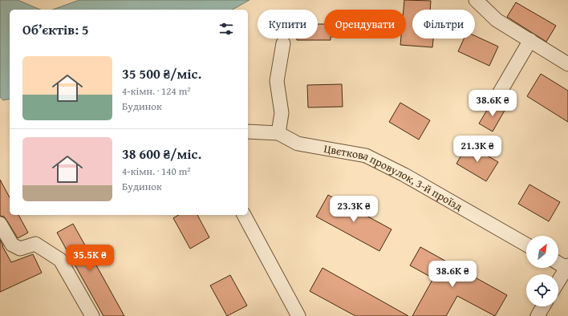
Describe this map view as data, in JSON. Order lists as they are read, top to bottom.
{
  "streets": {
    "street": ["Цвєткова провулок, 3-й проїзд"]
  },
  "north": "top right",
  "page": {
    "chip": ["Купити", "Орендувати", "Фільтри"],
    "heading": "Об’єктів: 5",
    "list": [
      {
        "name": "35 500 ₴/міс.",
        "note": "4-кімн. · 124 m² · Будинок"
      },
      {
        "name": "38 600 ₴/міс.",
        "note": "4-кімн. · 140 m² · Будинок"
      }
    ],
    "price": [
      "38.6K ₴",
      "21.3K ₴",
      "23.3K ₴",
      "35.5K ₴",
      "38.6K ₴"
    ]
  }
}
